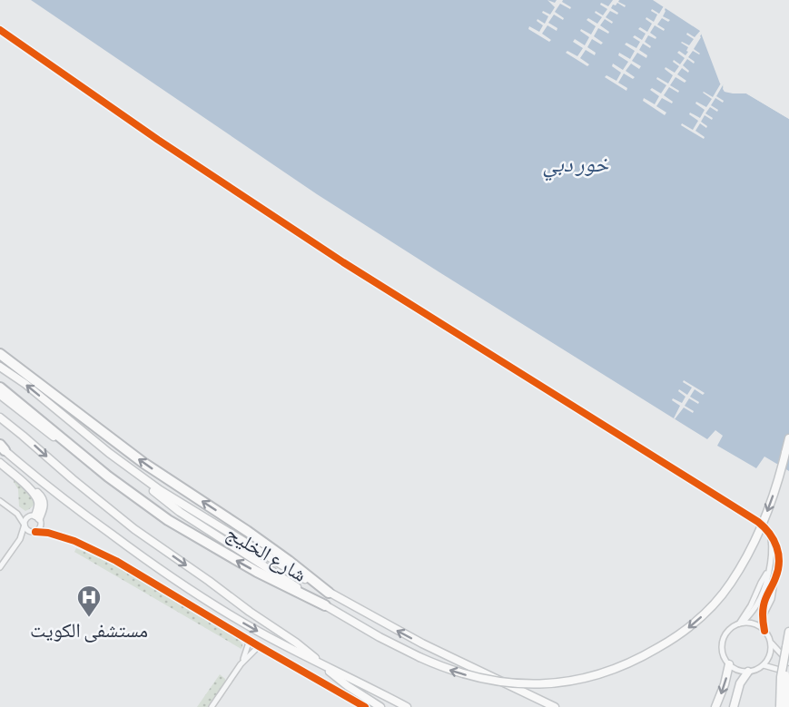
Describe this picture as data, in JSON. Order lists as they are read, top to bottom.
{
  "streets": {
    "main road": ["شارع الخليج"]
  },
  "water": ["خور دبي"],
  "places": {
    "hospital": ["مستشفى الكويت"]
  }
}
